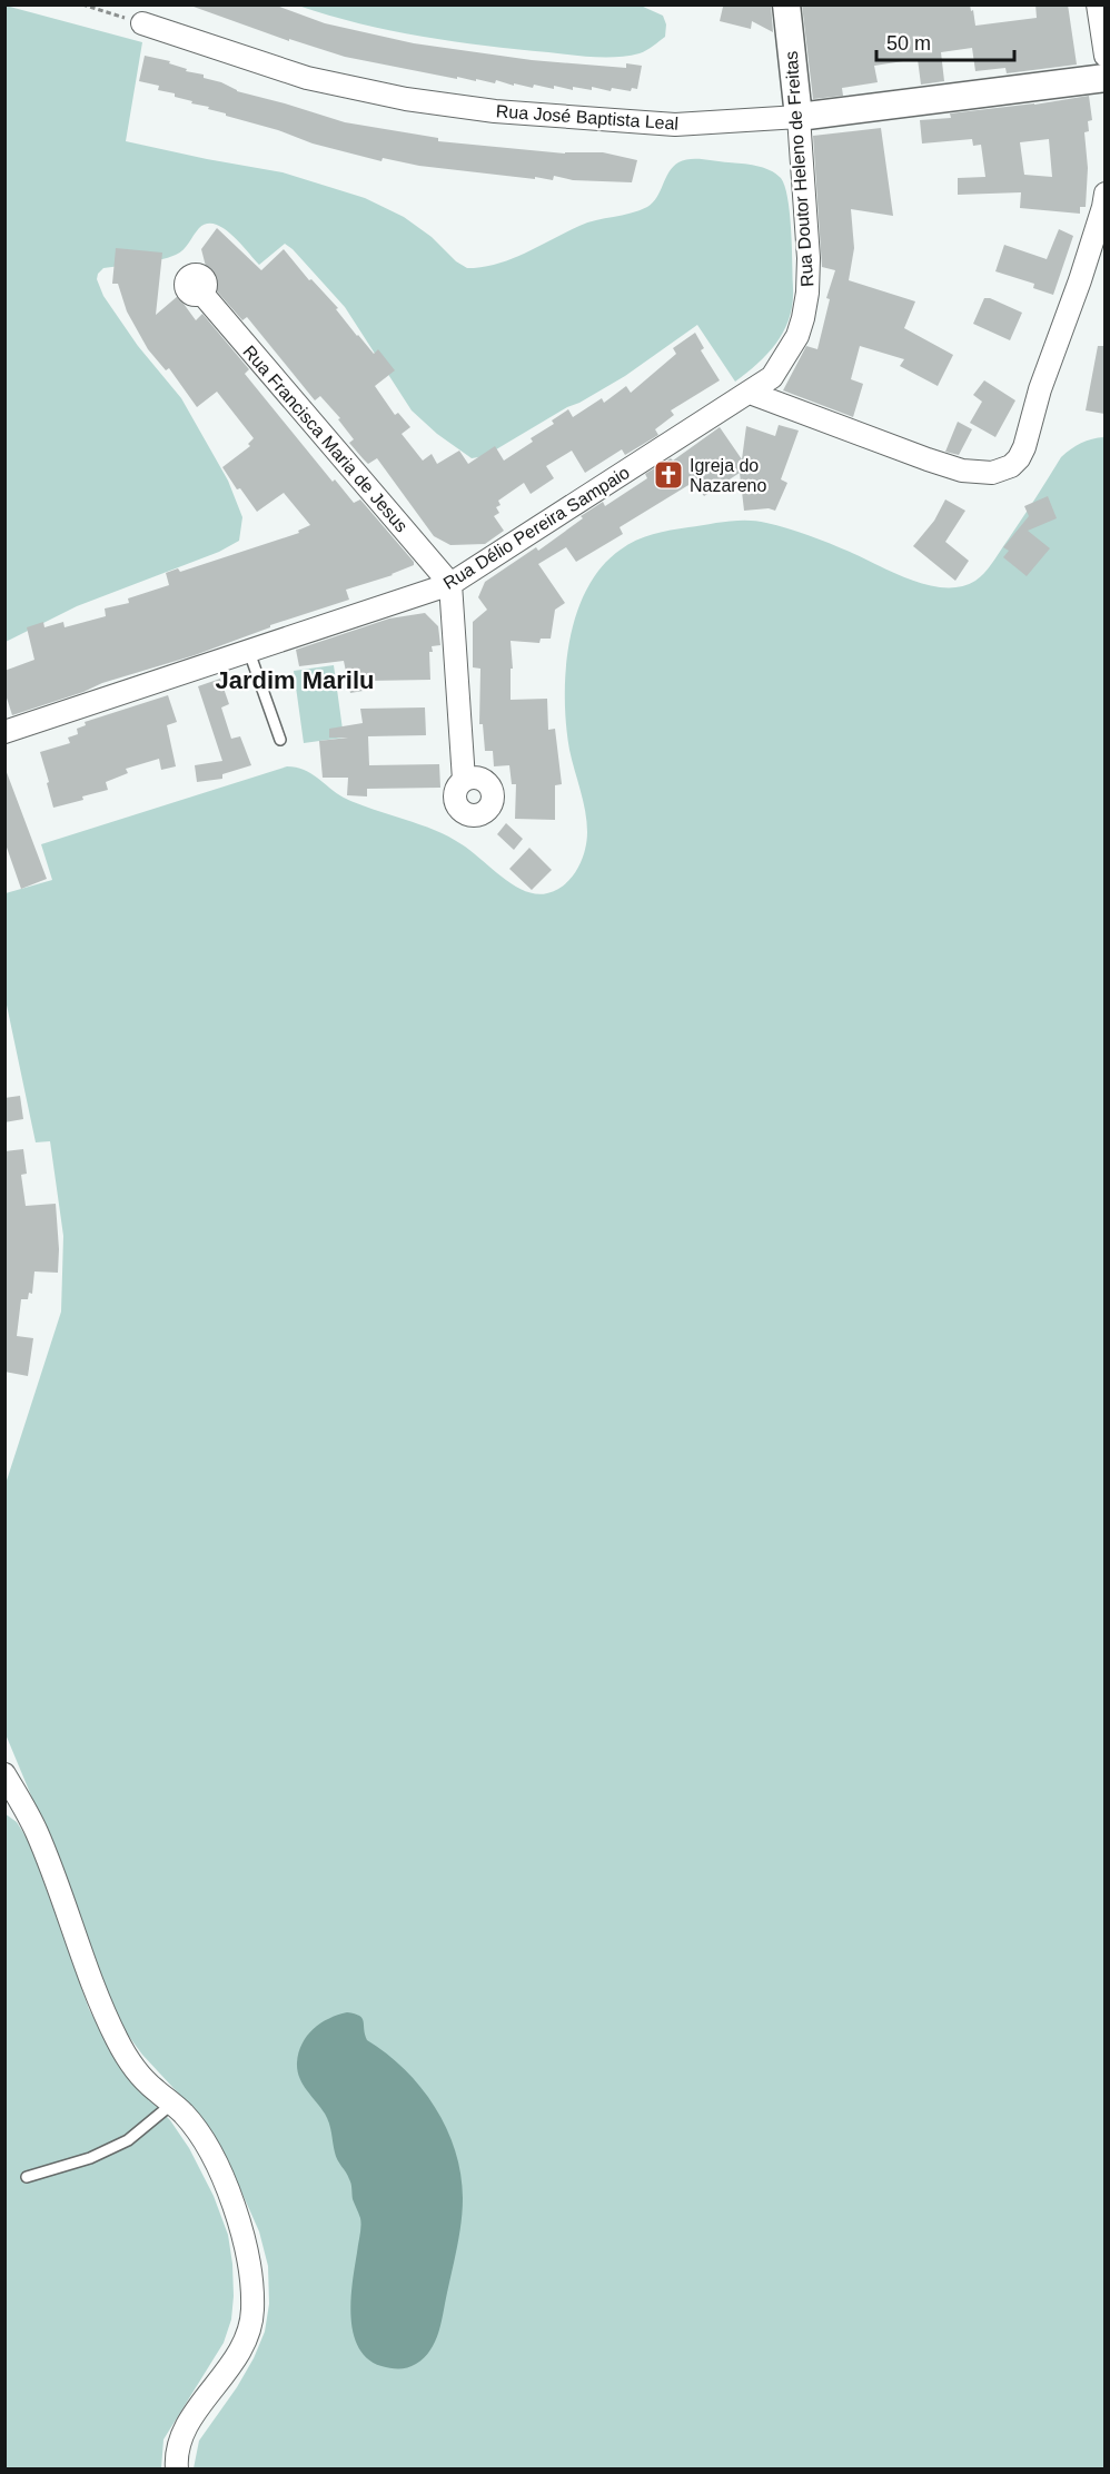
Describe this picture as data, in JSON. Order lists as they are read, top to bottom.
{
  "streets": {
    "street": [
      "Rua José Baptista Leal",
      "Rua Doutor Heleno de Freitas",
      "Rua Francisca Maria de Jesus",
      "Rua Délio Pereira Sampaio"
    ]
  },
  "crossings": [
    ["Rua José Baptista Leal", "Rua Doutor Heleno de Freitas"],
    ["Rua Doutor Heleno de Freitas", "Rua Délio Pereira Sampaio"],
    ["Rua Francisca Maria de Jesus", "Rua Délio Pereira Sampaio"]
  ],
  "districts": ["Jardim Marilu"],
  "places": {
    "church": ["Igreja do Nazareno"]
  },
  "scale_bar": "50 m"
}
